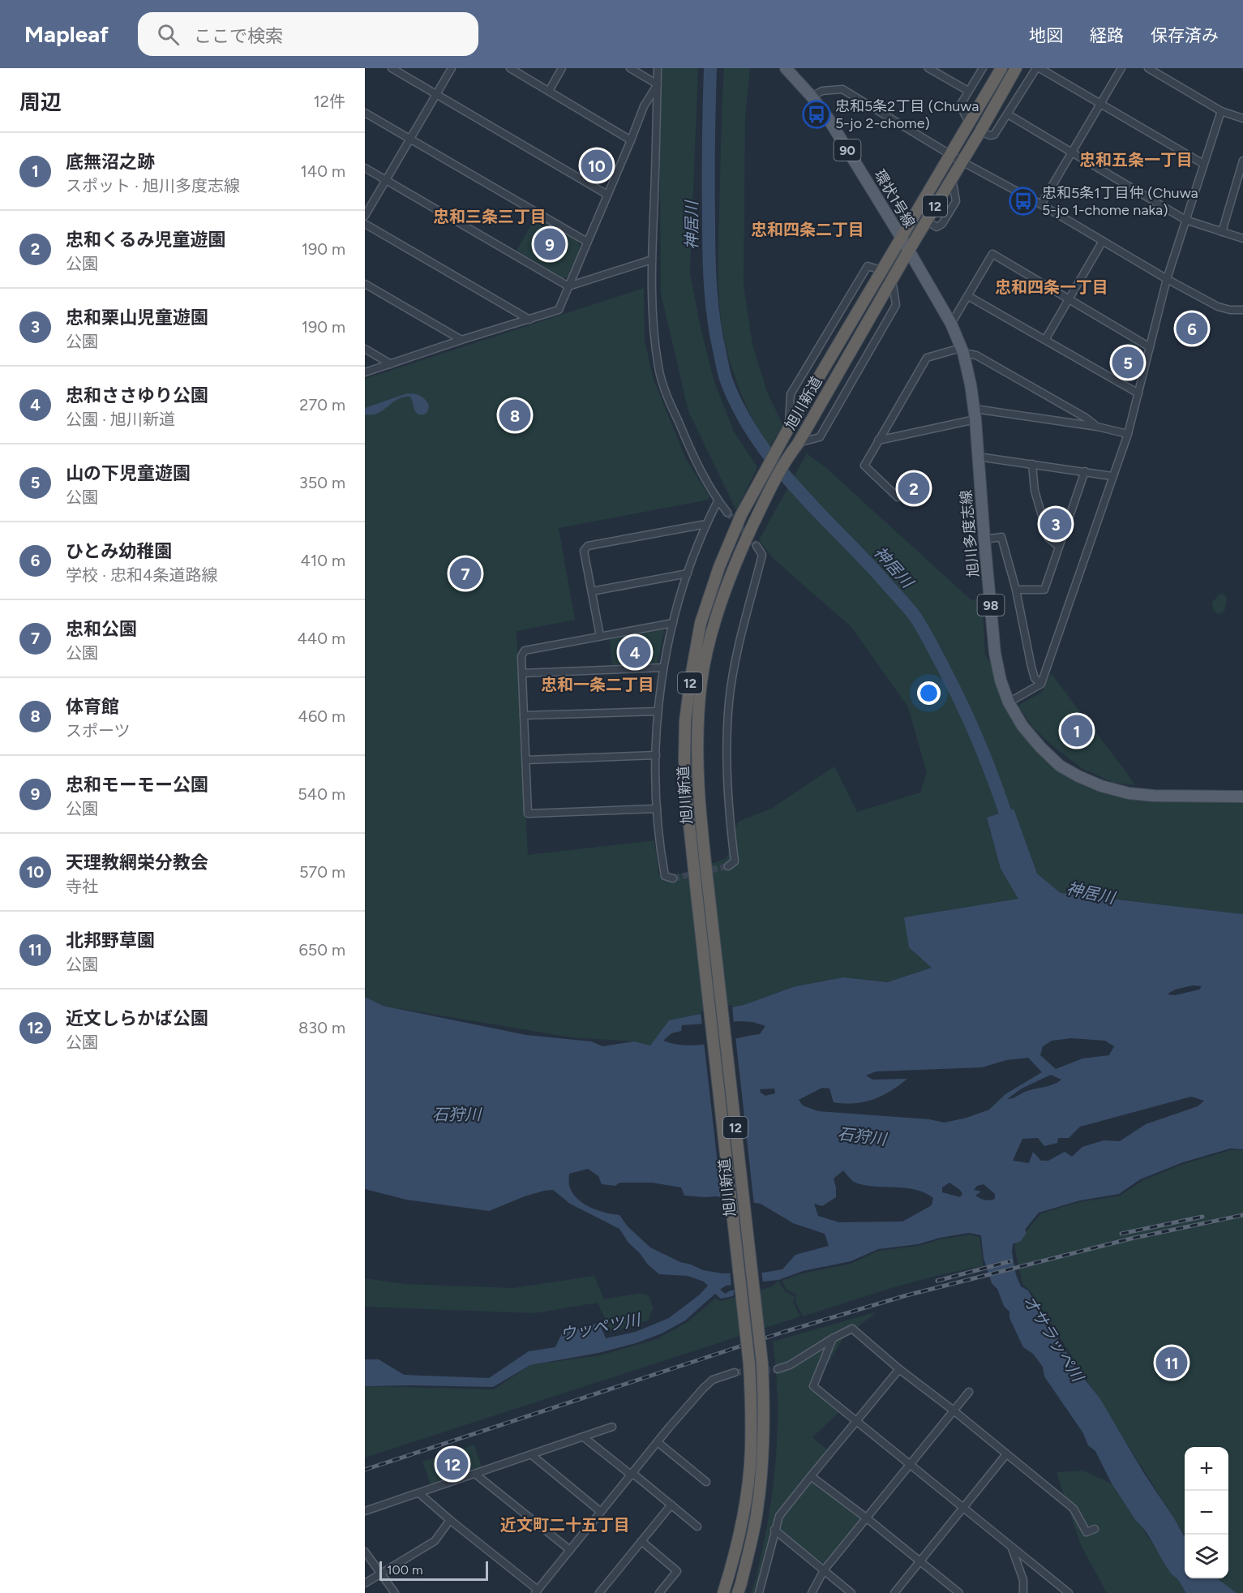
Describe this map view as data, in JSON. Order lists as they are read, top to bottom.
{
  "streets": {
    "highway": ["12", "旭川新道"],
    "main road": [
      "90",
      "環状1号線",
      "旭川多度志線",
      "98"
    ]
  },
  "crossings": [
    ["環状1号線", "旭川新道"],
    ["環状1号線", "旭川多度志線"],
    ["旭川新道", "旭川多度志線"]
  ],
  "districts": [
    "忠和五条一丁目",
    "忠和三条三丁目",
    "忠和四条二丁目",
    "忠和四条一丁目",
    "忠和一条二丁目",
    "近文町二十五丁目"
  ],
  "water": [
    "神居川",
    "石狩川",
    "ウッペツ川",
    "オサラッペ川"
  ],
  "places": {
    "bus stop": ["忠和5条2丁目 (Chuwa 5-jo 2-chome)", "忠和5条1丁目仲 (Chuwa 5-jo 1-chome naka)"]
  },
  "scale_bar": "100 m",
  "page": {
    "header": "Mapleaf",
    "search": "ここで検索",
    "nav": ["地図", "経路", "保存済み"],
    "heading": ["周辺", "12件"],
    "list": [
      {
        "mark": "1",
        "name": "底無沼之跡",
        "note": "スポット · 旭川多度志線",
        "value": "140 m"
      },
      {
        "mark": "2",
        "name": "忠和くるみ児童遊園",
        "note": "公園",
        "value": "190 m"
      },
      {
        "mark": "3",
        "name": "忠和栗山児童遊園",
        "note": "公園",
        "value": "190 m"
      },
      {
        "mark": "4",
        "name": "忠和ささゆり公園",
        "note": "公園 · 旭川新道",
        "value": "270 m"
      },
      {
        "mark": "5",
        "name": "山の下児童遊園",
        "note": "公園",
        "value": "350 m"
      },
      {
        "mark": "6",
        "name": "ひとみ幼稚園",
        "note": "学校 · 忠和4条道路線",
        "value": "410 m"
      },
      {
        "mark": "7",
        "name": "忠和公園",
        "note": "公園",
        "value": "440 m"
      },
      {
        "mark": "8",
        "name": "体育館",
        "note": "スポーツ",
        "value": "460 m"
      },
      {
        "mark": "9",
        "name": "忠和モーモー公園",
        "note": "公園",
        "value": "540 m"
      },
      {
        "mark": "10",
        "name": "天理教網栄分教会",
        "note": "寺社",
        "value": "570 m"
      },
      {
        "mark": "11",
        "name": "北邦野草園",
        "note": "公園",
        "value": "650 m"
      },
      {
        "mark": "12",
        "name": "近文しらかば公園",
        "note": "公園",
        "value": "830 m"
      }
    ],
    "pins": [
      "10",
      "9",
      "6",
      "5",
      "8",
      "2",
      "3",
      "7",
      "4",
      "1",
      "11",
      "12"
    ],
    "map_buttons": ["+", "−"],
    "scale": "100 m"
  }
}
